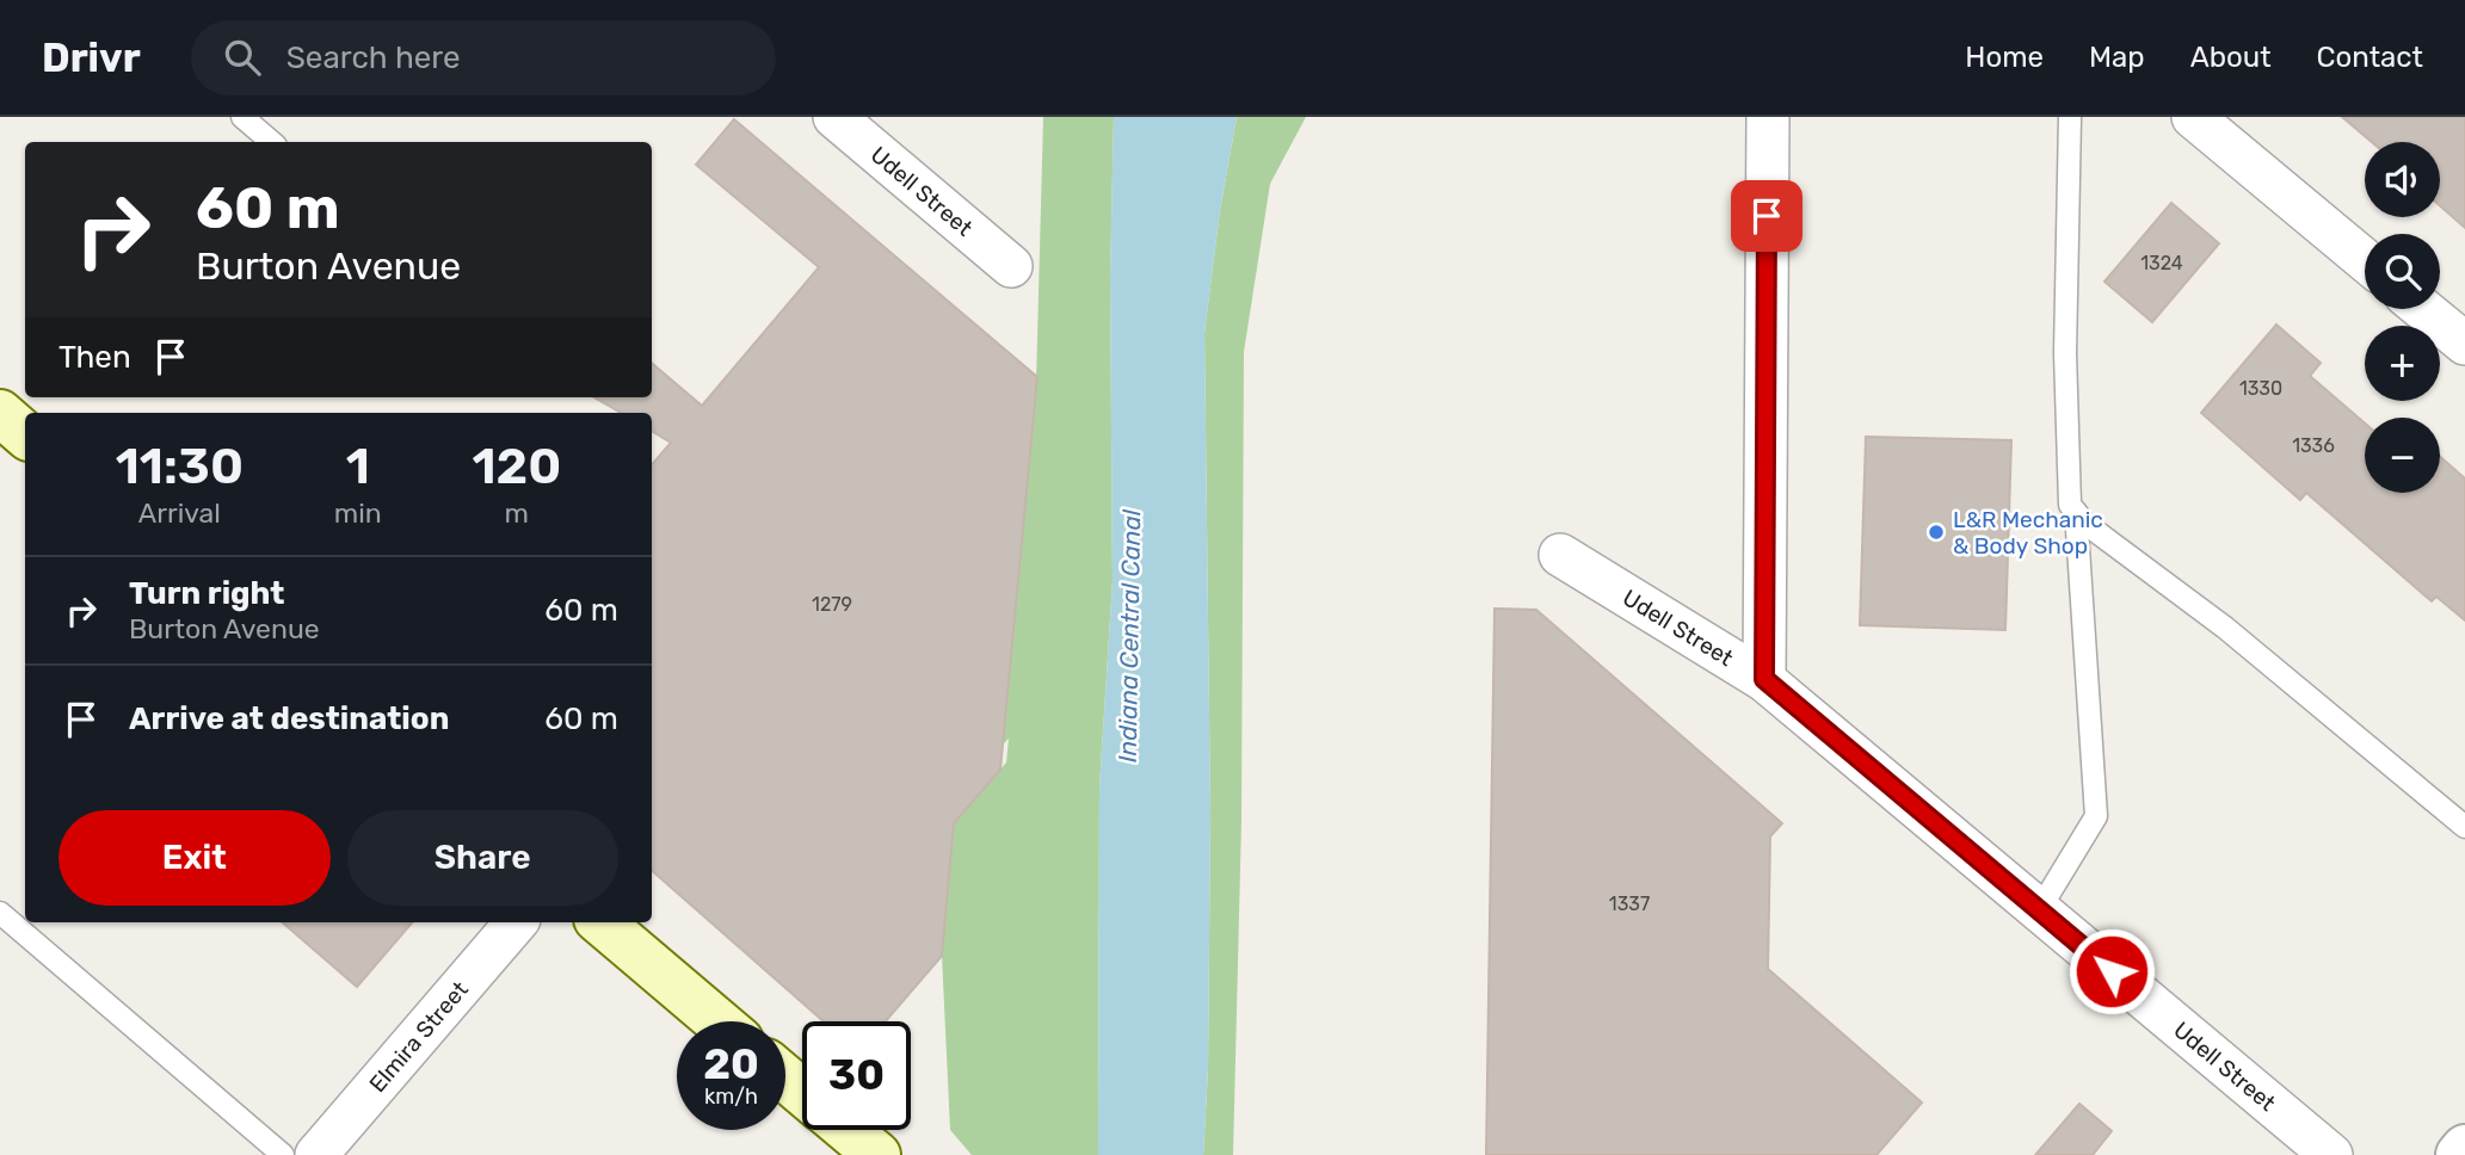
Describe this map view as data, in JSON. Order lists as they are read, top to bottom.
{
  "streets": {
    "street": ["Udell Street", "Elmira Street"]
  },
  "water": ["Indiana Central Canal"],
  "places": ["L&R Mechanic & Body Shop"],
  "house_numbers": [
    "1324",
    "1330",
    "1336",
    "1279",
    "1337"
  ],
  "page": {
    "header": "Drivr",
    "search": "Search here",
    "nav": [
      "Home",
      "Map",
      "About",
      "Contact"
    ],
    "map_buttons": ["+", "−"],
    "turn": ["60 m", "Burton Avenue"],
    "then": "Then",
    "eta": [
      "11:30",
      "Arrival",
      "1",
      "min",
      "120",
      "m"
    ],
    "list": [
      {
        "name": "Turn right",
        "note": "Burton Avenue",
        "value": "60 m"
      },
      {
        "name": "Arrive at destination",
        "value": "60 m"
      }
    ],
    "buttons": ["Exit", "Share"],
    "speed": "20 km/h",
    "limit": "30"
  }
}
